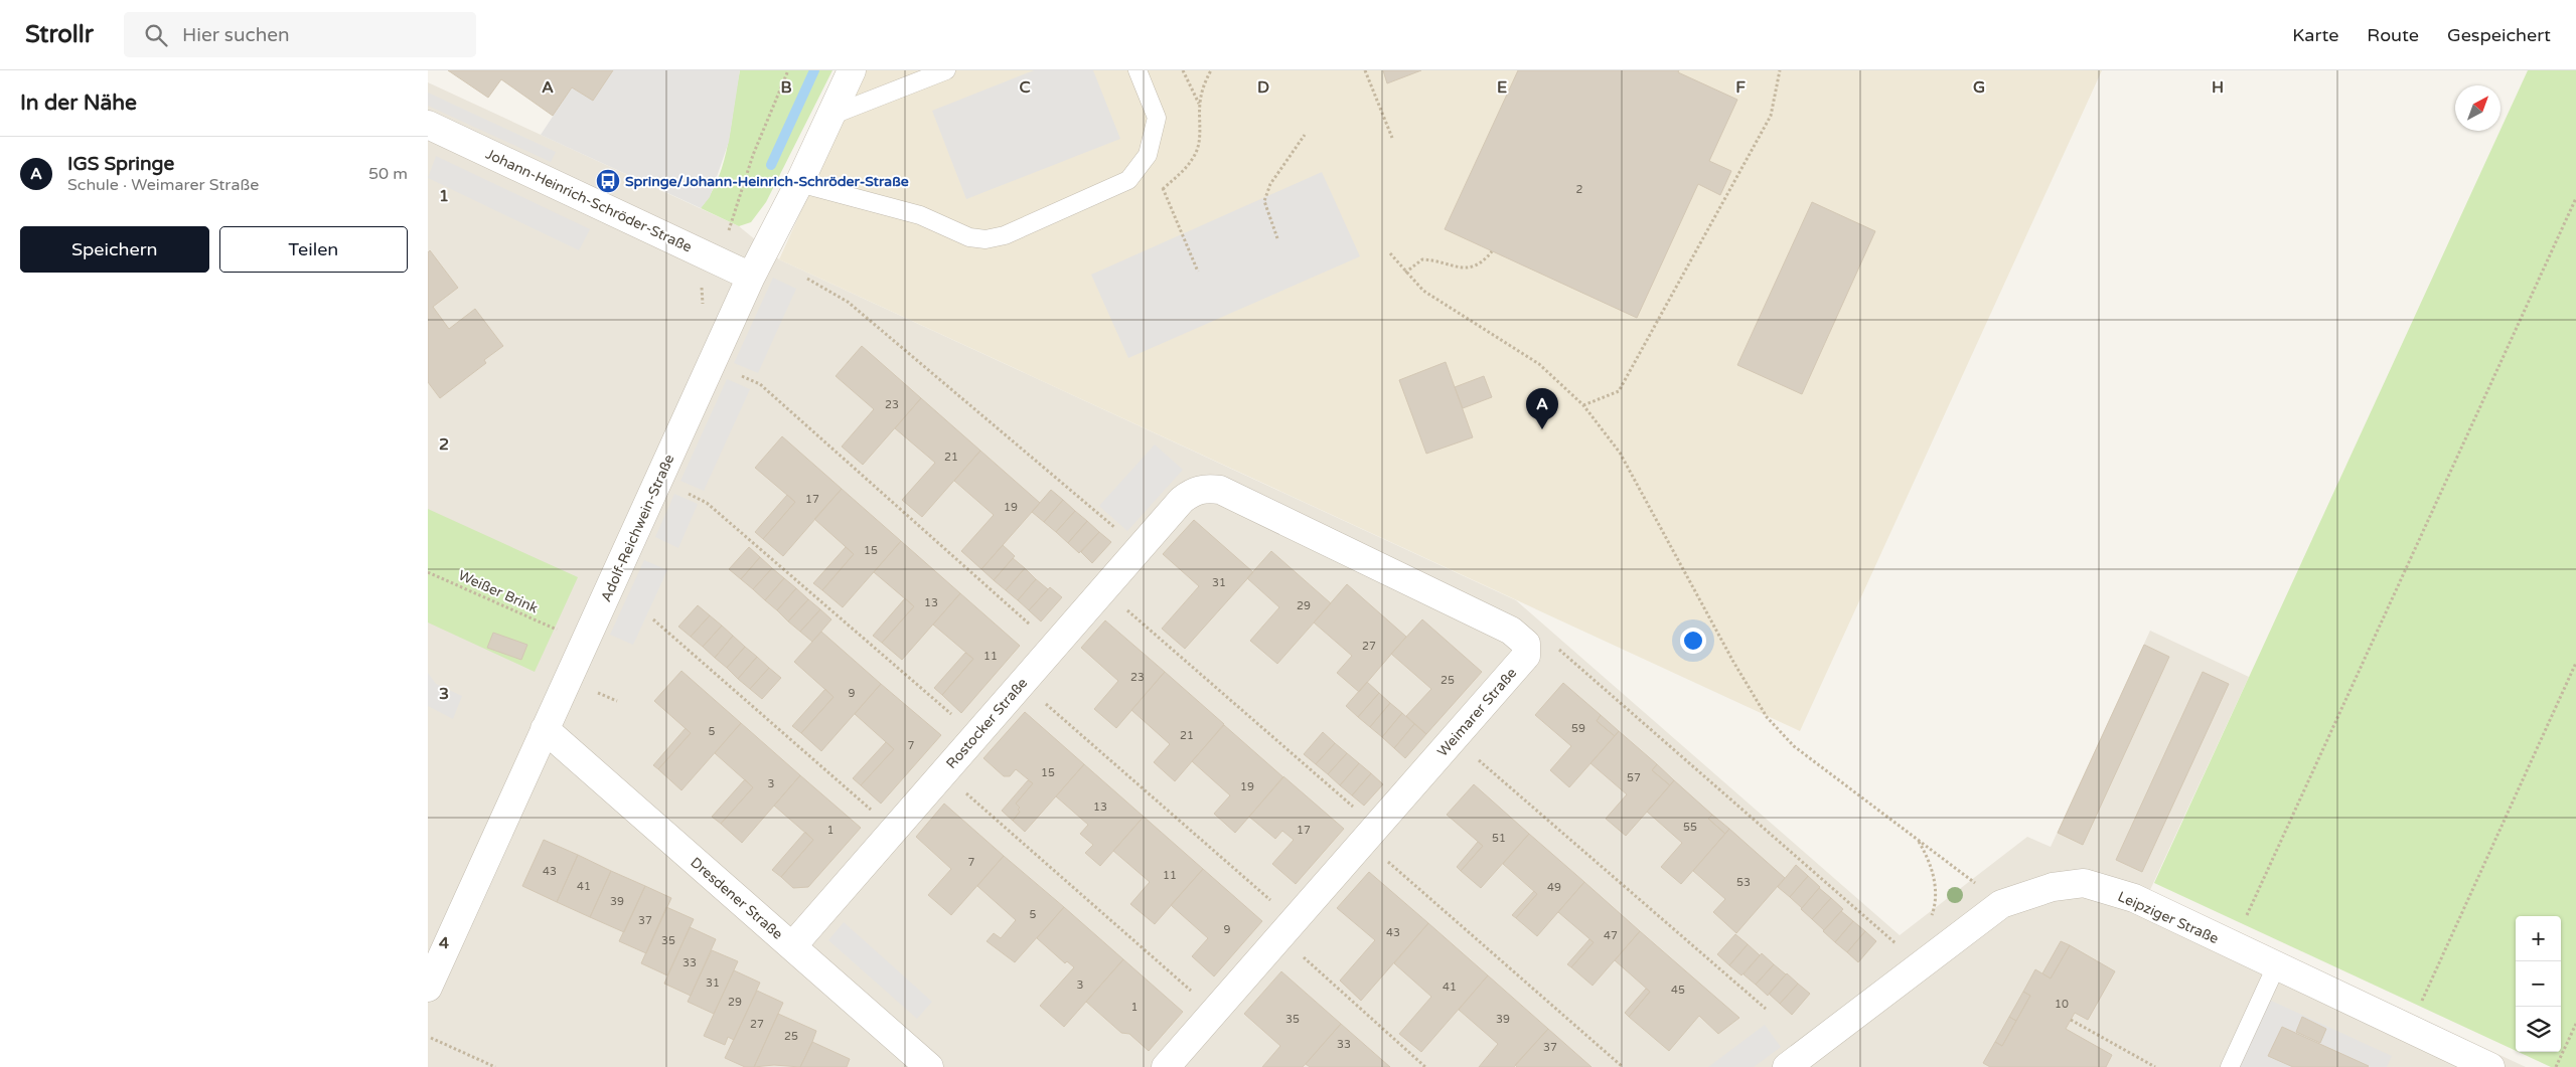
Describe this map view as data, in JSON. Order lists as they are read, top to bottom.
{
  "streets": {
    "street": [
      "Johann-Heinrich-Schröder-Straße",
      "Adolf-Reichwein-Straße",
      "Weimarer Straße",
      "Rostocker Straße",
      "Dresdener Straße",
      "Leipziger Straße"
    ],
    "path": ["Weißer Brink"]
  },
  "crossings": [
    ["Johann-Heinrich-Schröder-Straße", "Adolf-Reichwein-Straße"],
    ["Adolf-Reichwein-Straße", "Dresdener Straße"],
    ["Weimarer Straße", "Rostocker Straße"],
    ["Rostocker Straße", "Dresdener Straße"]
  ],
  "places": {
    "bus stop": ["Springe/Johann-Heinrich-Schröder-Straße"]
  },
  "house_numbers": [
    "2",
    "23",
    "21",
    "17",
    "19",
    "15",
    "31",
    "13",
    "29",
    "27",
    "11",
    "23",
    "25",
    "9",
    "59",
    "5",
    "21",
    "7",
    "15",
    "57",
    "3",
    "19",
    "13",
    "55",
    "1",
    "17",
    "51",
    "7",
    "43",
    "11",
    "53",
    "41",
    "49",
    "39",
    "5",
    "37",
    "9",
    "43",
    "47",
    "35",
    "33",
    "31",
    "3",
    "41",
    "45",
    "29",
    "10",
    "1",
    "35",
    "39",
    "27",
    "25",
    "33",
    "37"
  ],
  "north": "top right",
  "page": {
    "header": "Strollr",
    "search": "Hier suchen",
    "nav": ["Karte", "Route", "Gespeichert"],
    "heading": "In der Nähe",
    "list": [
      {
        "mark": "A",
        "name": "IGS Springe",
        "note": "Schule · Weimarer Straße",
        "value": "50 m"
      }
    ],
    "buttons": ["Speichern", "Teilen"],
    "pins": "A",
    "map_buttons": ["+", "−"]
  },
  "grid": {
    "columns": [
      "A",
      "B",
      "C",
      "D",
      "E",
      "F",
      "G",
      "H"
    ],
    "rows": [
      "1",
      "2",
      "3",
      "4"
    ]
  }
}
